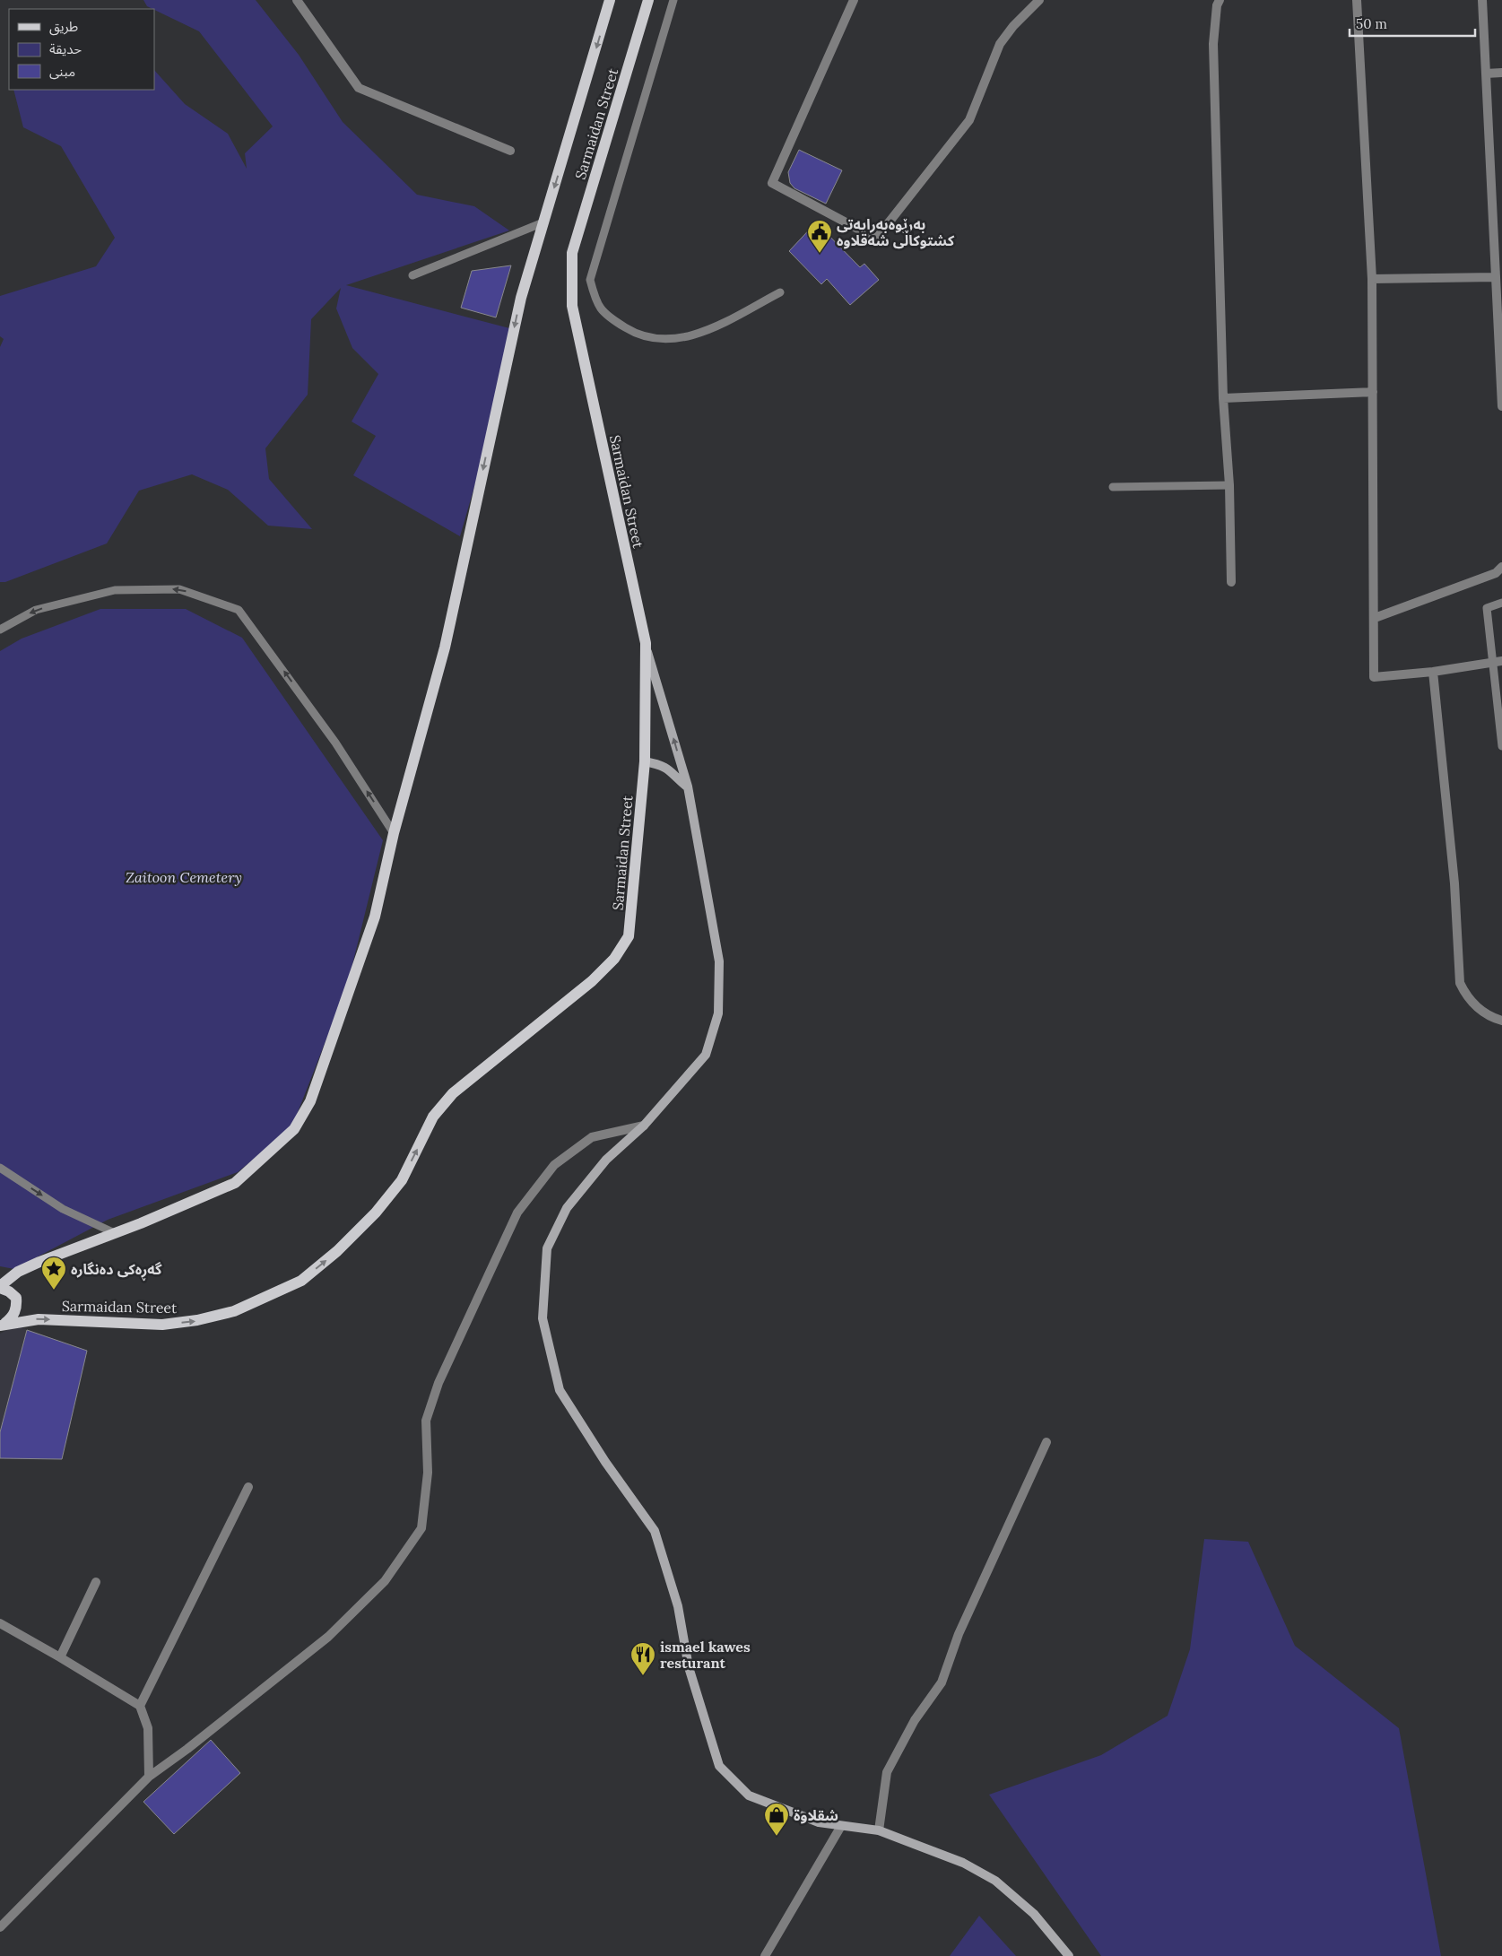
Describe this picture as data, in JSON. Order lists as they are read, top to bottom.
{
  "streets": {
    "main road": ["Sarmaidan Street"]
  },
  "parks": ["Zaitoon Cemetery"],
  "places": {
    "public building": ["بەڕێوەبەرایەتی کشتوکاڵی شەقلاوە"],
    "place": ["گەڕەکی دەنگارە"],
    "restaurant": ["ismael kawes resturant"],
    "shop": ["شقلاوة"]
  },
  "legend": ["طريق", "حديقة", "مبنى"],
  "scale_bar": "50 m"
}
